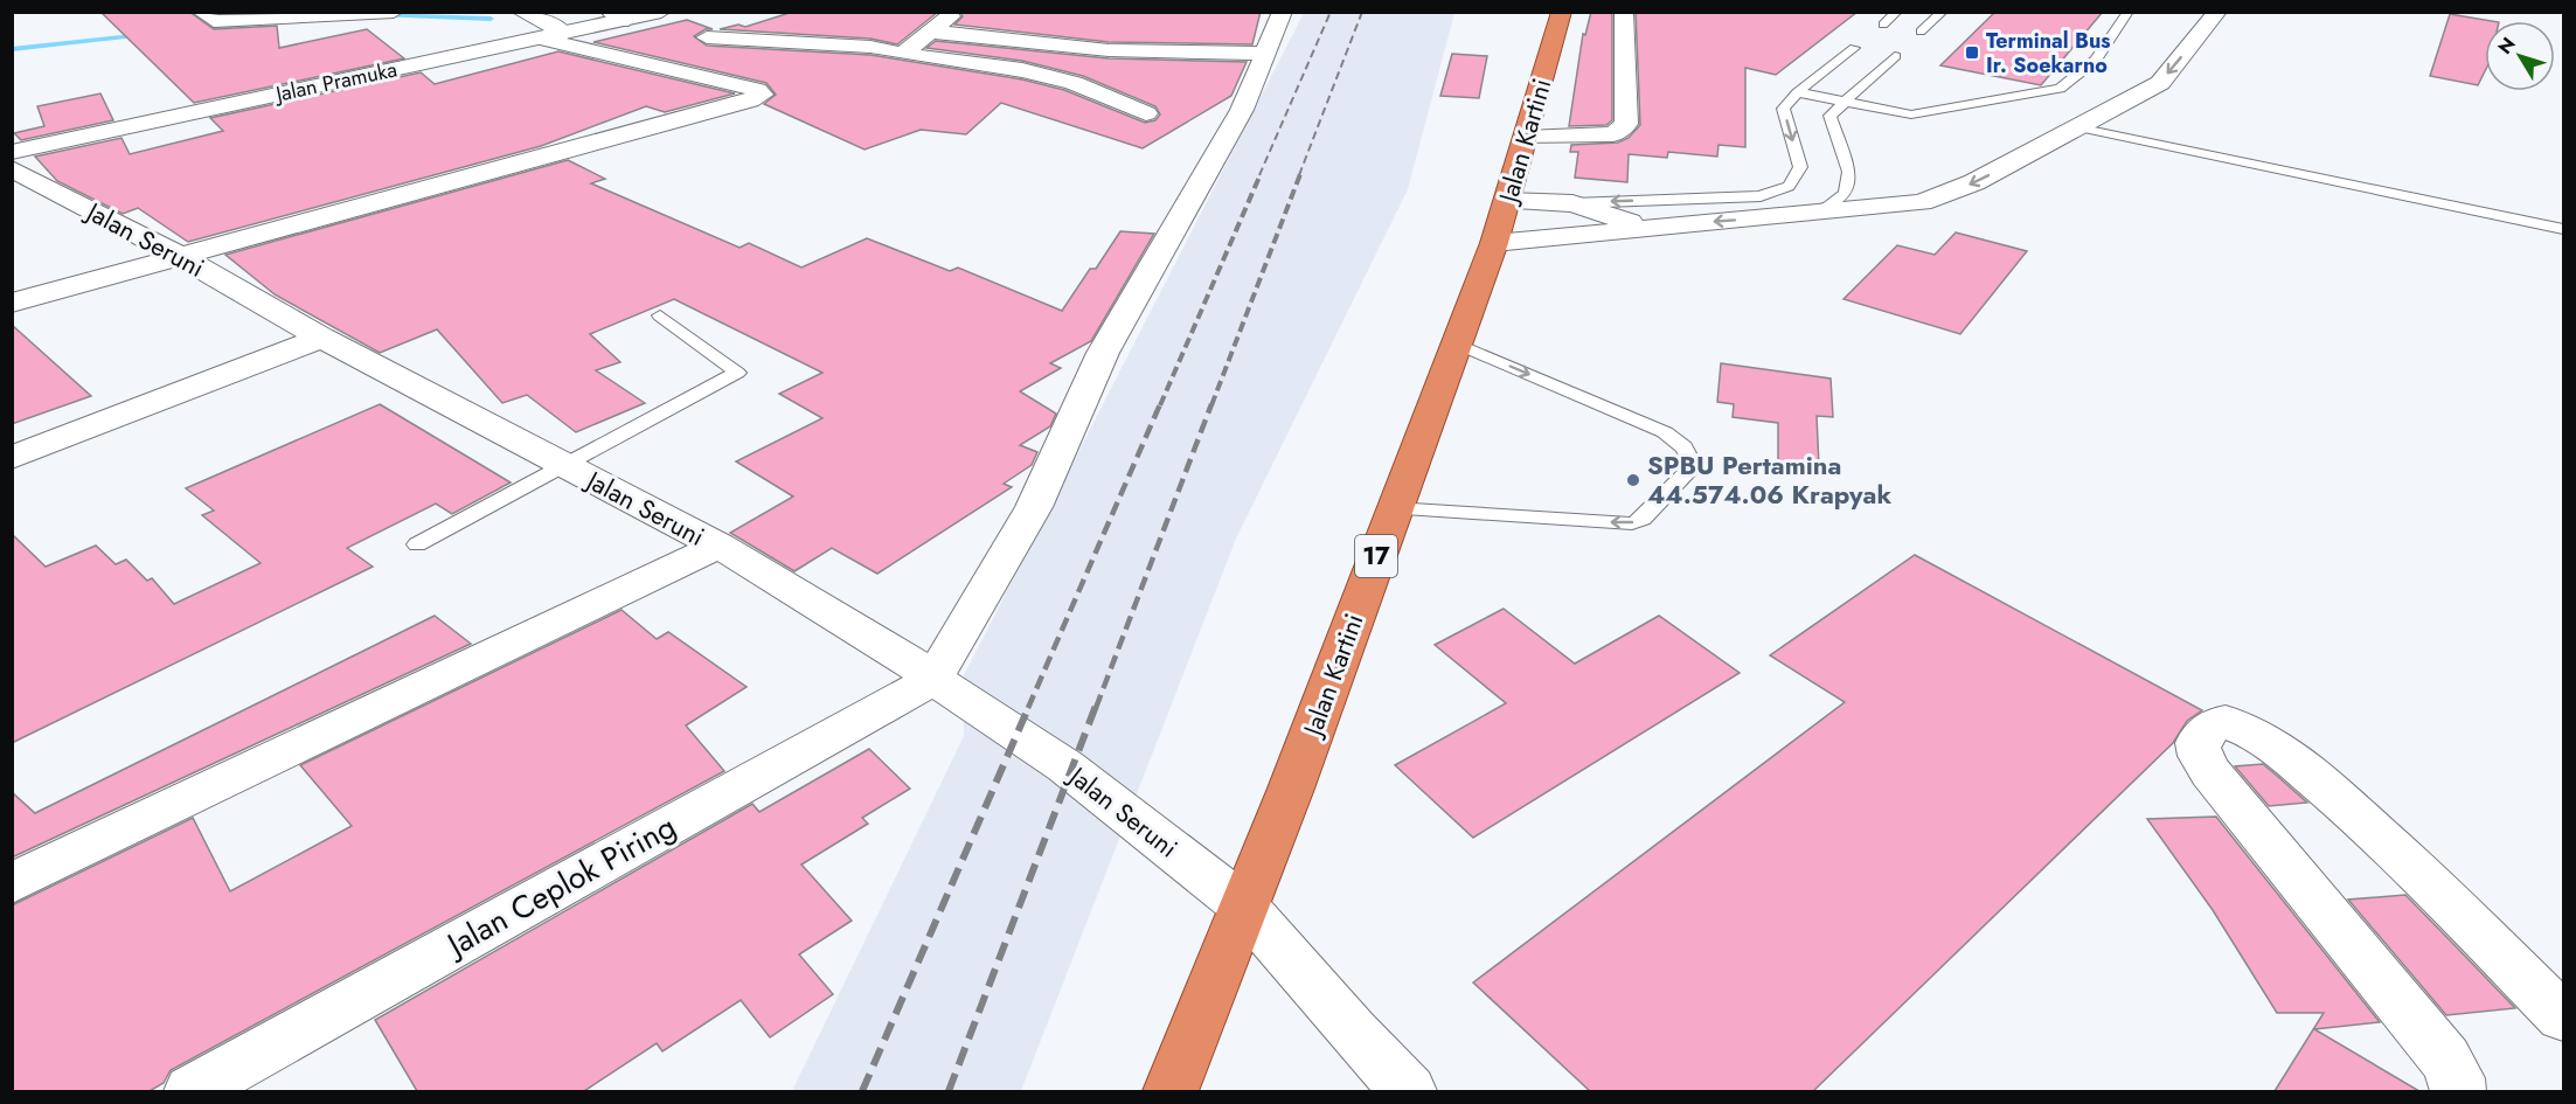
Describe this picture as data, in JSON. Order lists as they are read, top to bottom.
{
  "streets": {
    "highway": ["Jalan Kartini", "17"],
    "street": ["Jalan Pramuka", "Jalan Seruni", "Jalan Ceplok Piring"]
  },
  "crossings": [
    ["Jalan Kartini", "Jalan Seruni"],
    ["Jalan Seruni", "Jalan Ceplok Piring"]
  ],
  "places": {
    "transit": ["Terminal Bus Ir. Soekarno"],
    "other": ["SPBU Pertamina 44.574.06 Krapyak"]
  },
  "north": "top left"
}
